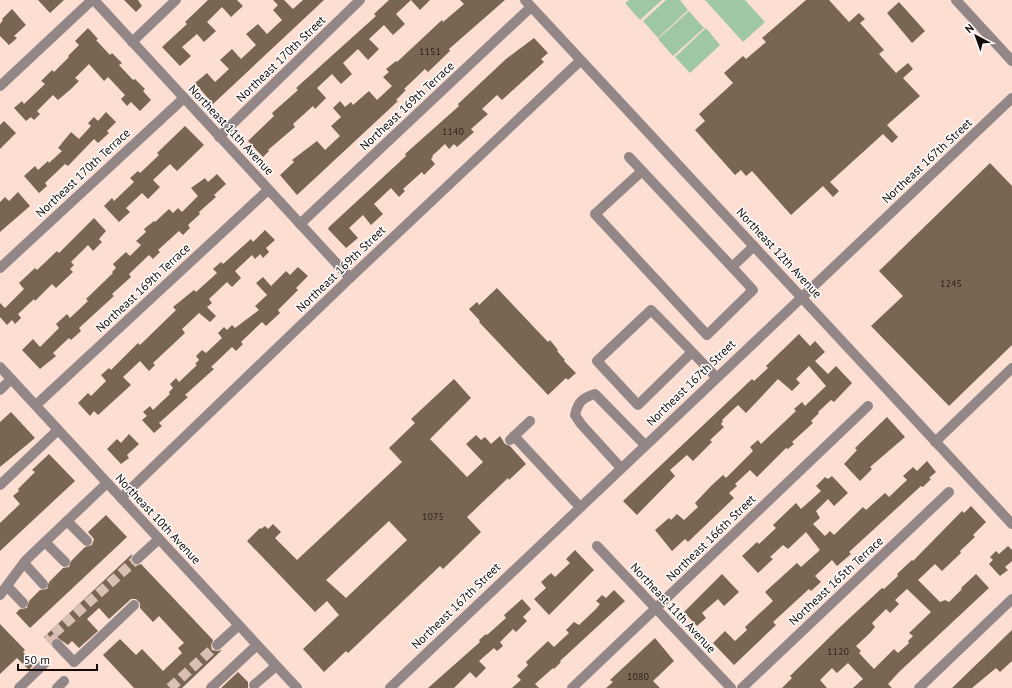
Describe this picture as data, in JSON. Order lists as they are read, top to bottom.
{
  "streets": {
    "street": [
      "Northeast 170th Street",
      "Northeast 169th Terrace",
      "Northeast 11th Avenue",
      "Northeast 167th Street",
      "Northeast 170th Terrace",
      "Northeast 12th Avenue",
      "Northeast 169th Street",
      "Northeast 10th Avenue",
      "Northeast 166th Street",
      "Northeast 165th Terrace"
    ]
  },
  "crossings": [
    ["Northeast 170th Street", "Northeast 11th Avenue"],
    ["Northeast 169th Terrace", "Northeast 11th Avenue"],
    ["Northeast 169th Terrace", "Northeast 12th Avenue"],
    ["Northeast 169th Terrace", "Northeast 10th Avenue"],
    ["Northeast 11th Avenue", "Northeast 170th Terrace"],
    ["Northeast 11th Avenue", "Northeast 169th Street"],
    ["Northeast 11th Avenue", "Northeast 166th Street"],
    ["Northeast 167th Street", "Northeast 12th Avenue"],
    ["Northeast 12th Avenue", "Northeast 169th Street"],
    ["Northeast 169th Street", "Northeast 10th Avenue"]
  ],
  "house_numbers": [
    "1151",
    "1140",
    "1245",
    "1075",
    "1120",
    "1080"
  ],
  "scale_bar": "50 m",
  "north": "top left"
}
